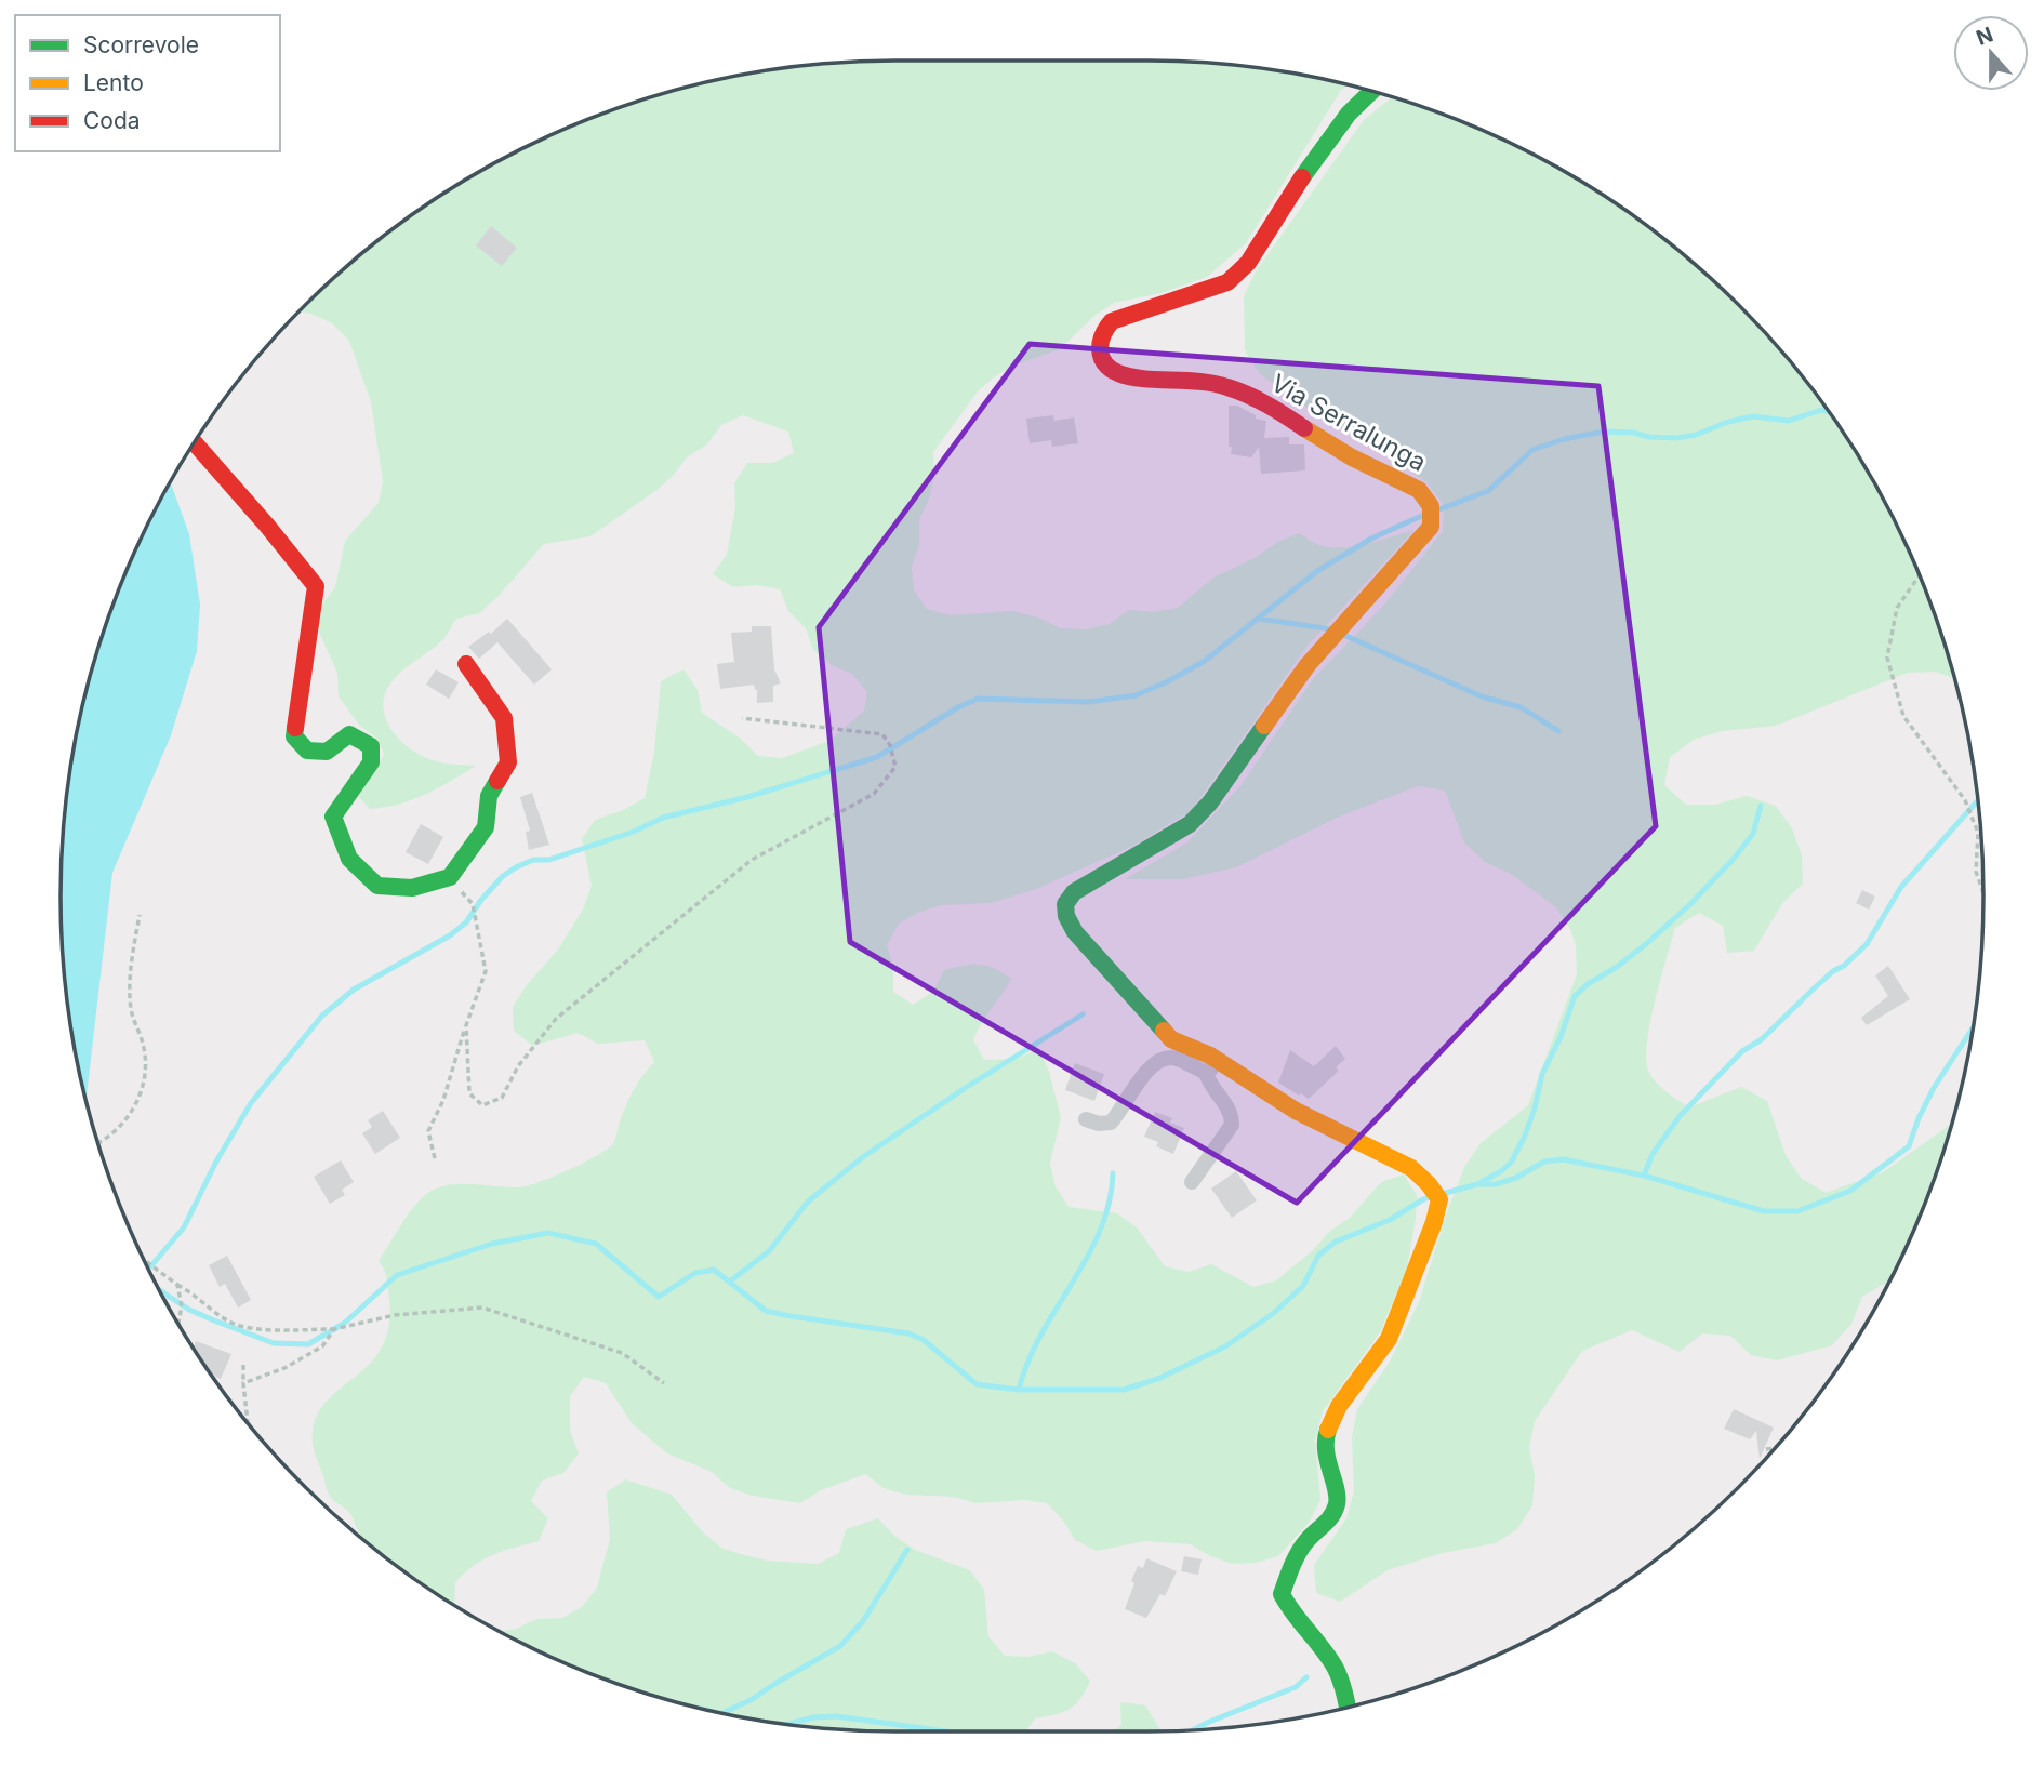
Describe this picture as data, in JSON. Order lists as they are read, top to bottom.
{
  "streets": {
    "street": ["Via Serralunga"]
  },
  "legend": ["Scorrevole", "Lento", "Coda"],
  "north": "top"
}
